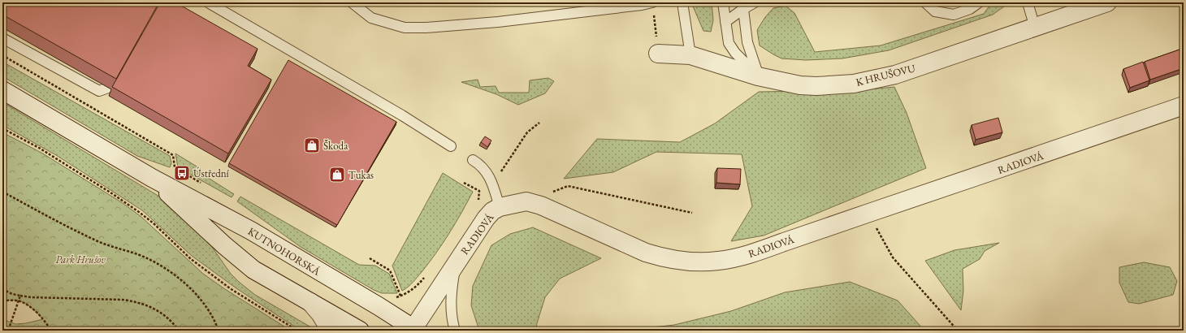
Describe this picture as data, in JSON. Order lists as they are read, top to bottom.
{
  "streets": {
    "street": ["K HRUŠOVU", "RADIOVÁ", "KUTNOHORSKÁ"]
  },
  "crossings": [
    ["RADIOVÁ", "KUTNOHORSKÁ"]
  ],
  "parks": ["Park Hrušov"],
  "places": {
    "shop": ["Škoda", "Tukas"],
    "bus stop": ["Ústřední"]
  }
}
